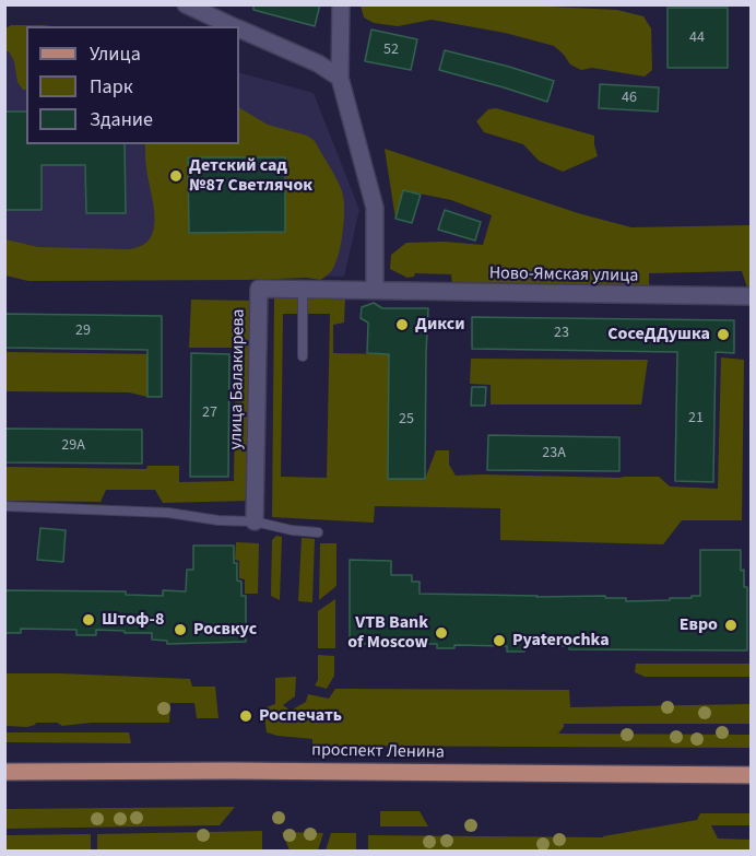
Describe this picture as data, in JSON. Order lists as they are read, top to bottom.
{
  "streets": {
    "main road": ["проспект Ленина"],
    "street": ["Ново-Ямская улица", "улица Балакирева"]
  },
  "crossings": [
    ["Ново-Ямская улица", "улица Балакирева"]
  ],
  "places": [
    "Детский сад №87 Светлячок",
    "Дикси",
    "СосеДДушка",
    "Штоф-8",
    "Евро",
    "Росвкус",
    "VTB Bank of Moscow",
    "Pyaterochka",
    "Роспечать"
  ],
  "house_numbers": [
    "44",
    "52",
    "46",
    "29",
    "23",
    "27",
    "21",
    "25",
    "29А",
    "23А"
  ],
  "legend": ["Улица", "Парк", "Здание"]
}
